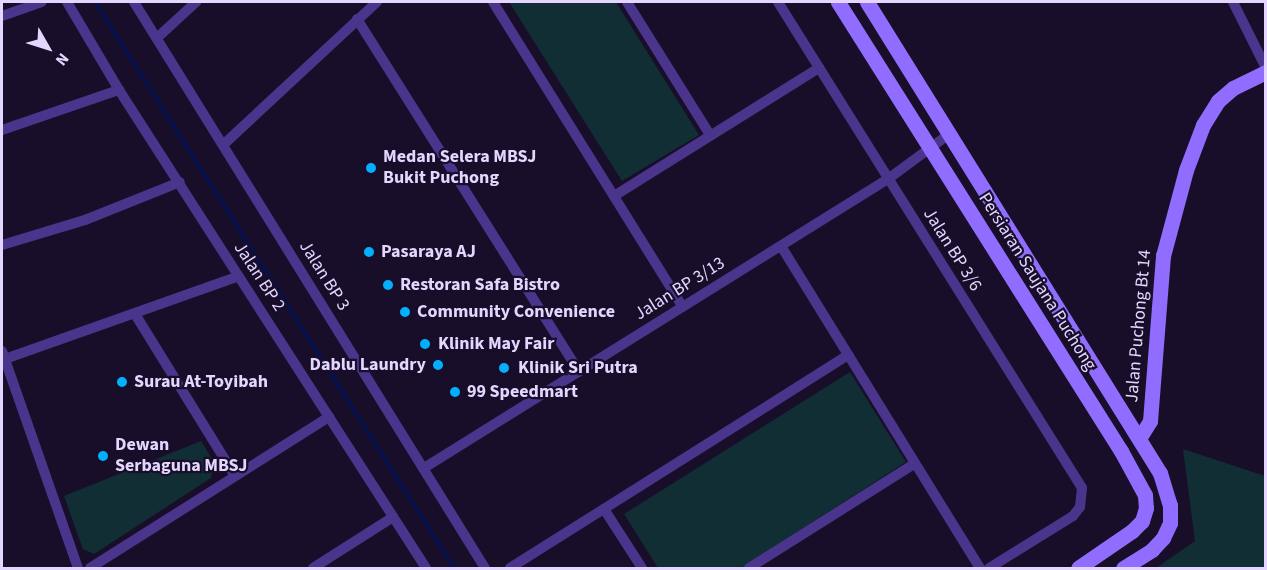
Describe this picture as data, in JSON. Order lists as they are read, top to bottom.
{
  "streets": {
    "street": [
      "Jalan BP 3/6",
      "Jalan BP 3",
      "Jalan BP 2",
      "Persiaran Saujana Puchong",
      "Jalan BP 3/13",
      "Jalan Puchong Bt 14"
    ]
  },
  "crossings": [
    ["Jalan BP 3/6", "Jalan BP 3/13"],
    ["Jalan BP 3", "Jalan BP 3/13"],
    ["Persiaran Saujana Puchong", "Jalan BP 3/13"],
    ["Persiaran Saujana Puchong", "Jalan Puchong Bt 14"]
  ],
  "places": [
    "Medan Selera MBSJ Bukit Puchong",
    "Pasaraya AJ",
    "Restoran Safa Bistro",
    "Community Convenience",
    "Klinik May Fair",
    "Dablu Laundry",
    "Klinik Sri Putra",
    "Surau At-Toyibah",
    "99 Speedmart",
    "Dewan Serbaguna MBSJ"
  ],
  "north": "bottom right"
}
